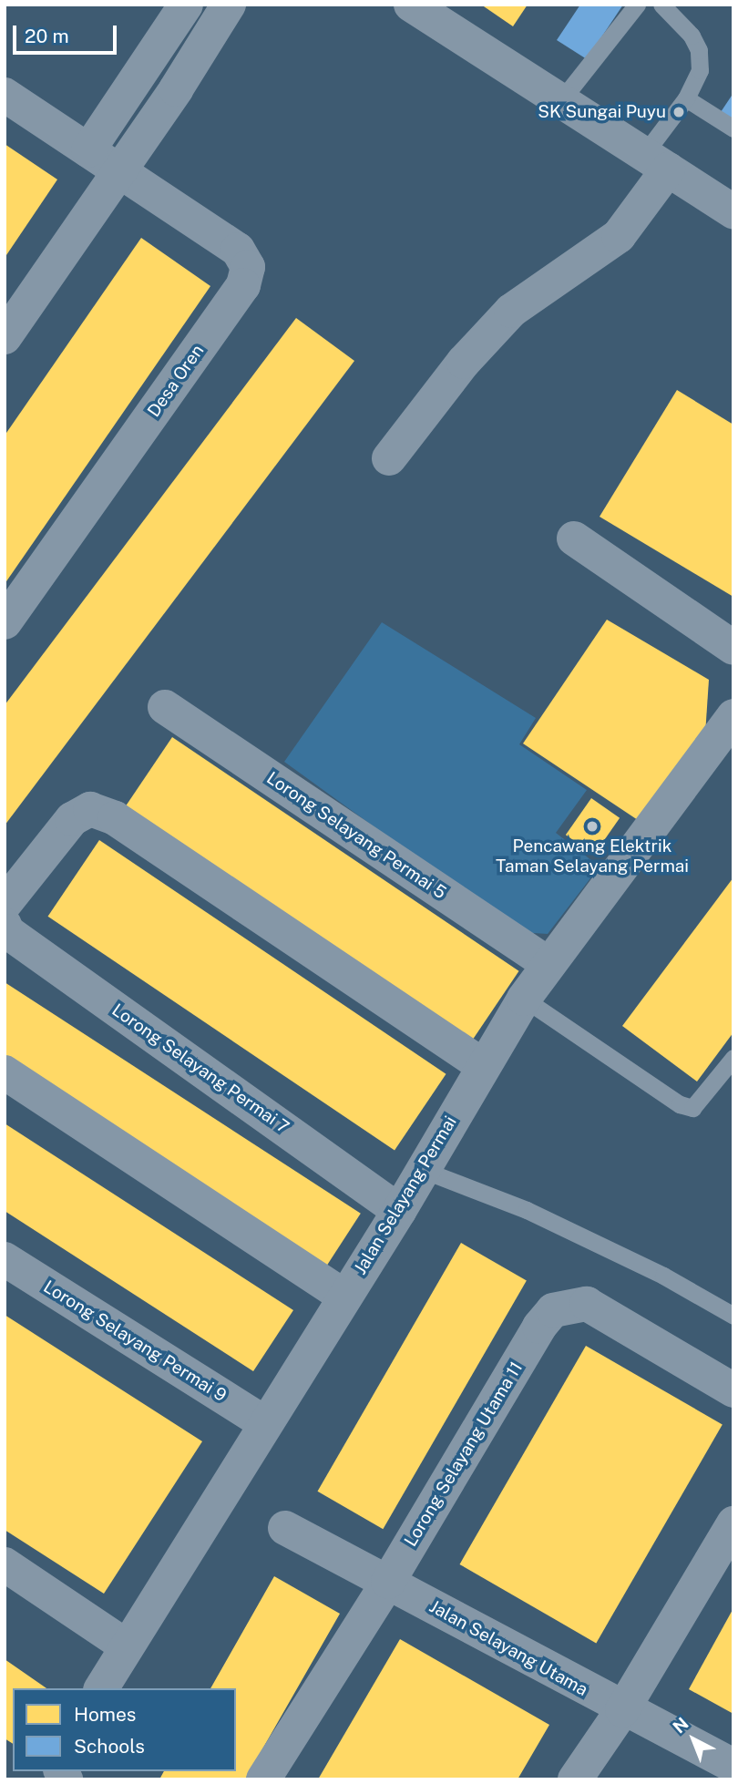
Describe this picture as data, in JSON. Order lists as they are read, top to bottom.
{
  "streets": {
    "street": [
      "Desa Oren",
      "Lorong Selayang Permai 5",
      "Lorong Selayang Permai 7",
      "Jalan Selayang Permai",
      "Lorong Selayang Permai 9",
      "Lorong Selayang Utama 11",
      "Jalan Selayang Utama"
    ]
  },
  "crossings": [
    ["Lorong Selayang Permai 5", "Jalan Selayang Permai"],
    ["Lorong Selayang Permai 7", "Jalan Selayang Permai"],
    ["Jalan Selayang Permai", "Lorong Selayang Permai 9"],
    ["Lorong Selayang Utama 11", "Jalan Selayang Utama"]
  ],
  "places": ["SK Sungai Puyu", "Pencawang Elektrik Taman Selayang Permai"],
  "legend": ["Homes", "Schools"],
  "scale_bar": "20 m",
  "north": "top left"
}
